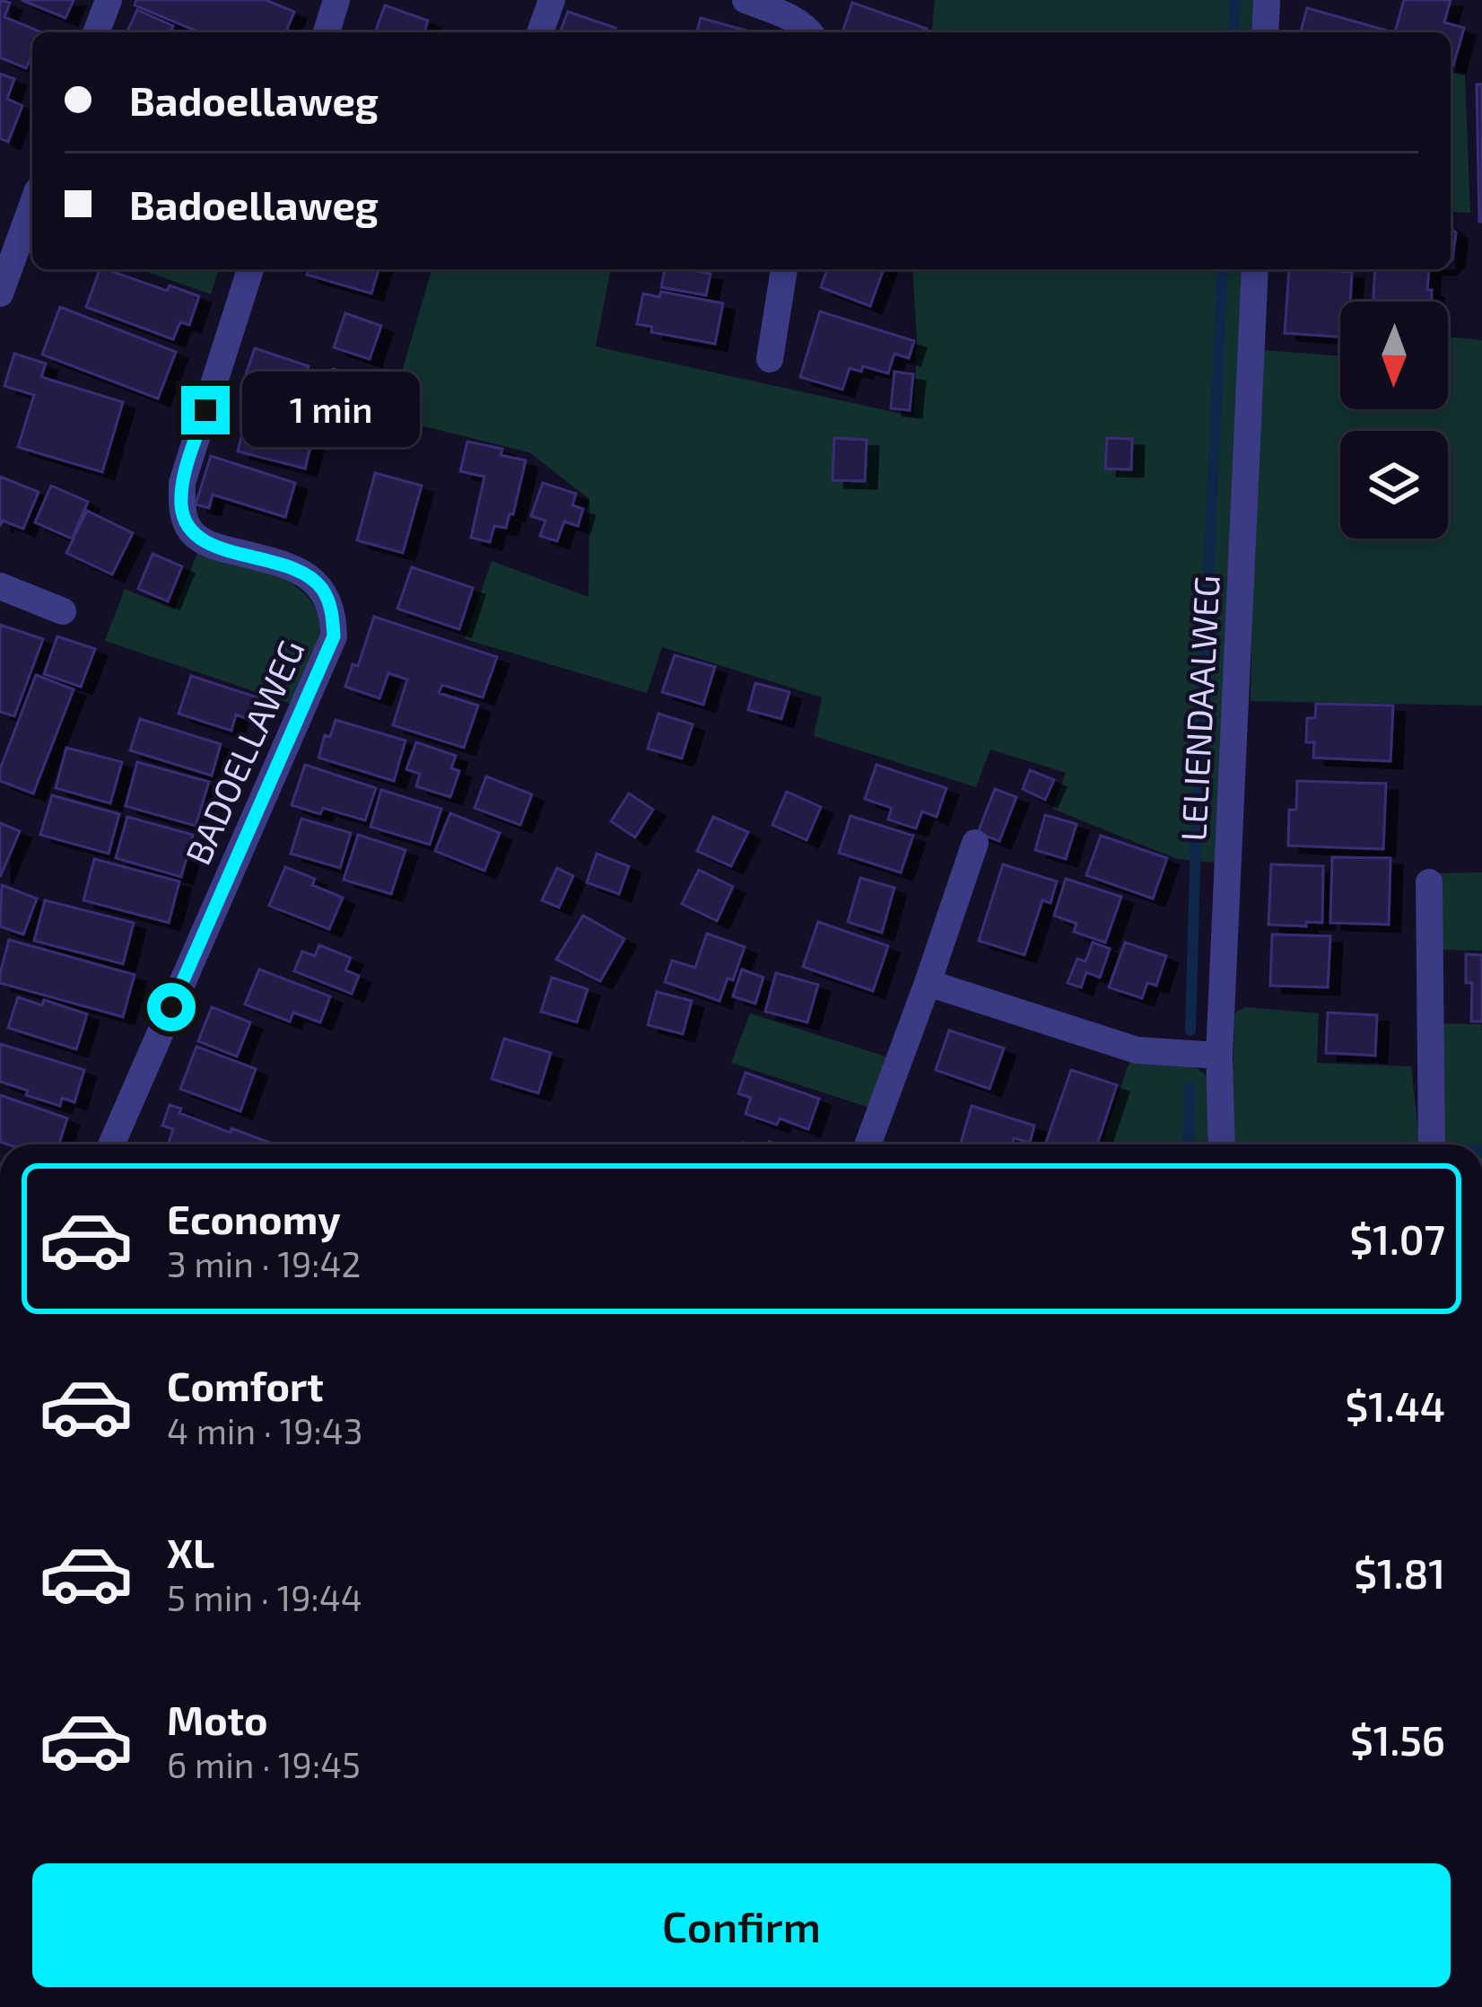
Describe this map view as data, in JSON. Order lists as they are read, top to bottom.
{
  "streets": {
    "street": ["LELIENDAALWEG", "BADOELLAWEG"]
  },
  "north": "bottom",
  "page": {
    "banner": ["Badoellaweg", "Badoellaweg"],
    "bubble": "1 min",
    "list": [
      {
        "name": "Economy",
        "note": "3 min · 19:42",
        "value": "$1.07"
      },
      {
        "name": "Comfort",
        "note": "4 min · 19:43",
        "value": "$1.44"
      },
      {
        "name": "XL",
        "note": "5 min · 19:44",
        "value": "$1.81"
      },
      {
        "name": "Moto",
        "note": "6 min · 19:45",
        "value": "$1.56"
      }
    ],
    "buttons": "Confirm"
  }
}
